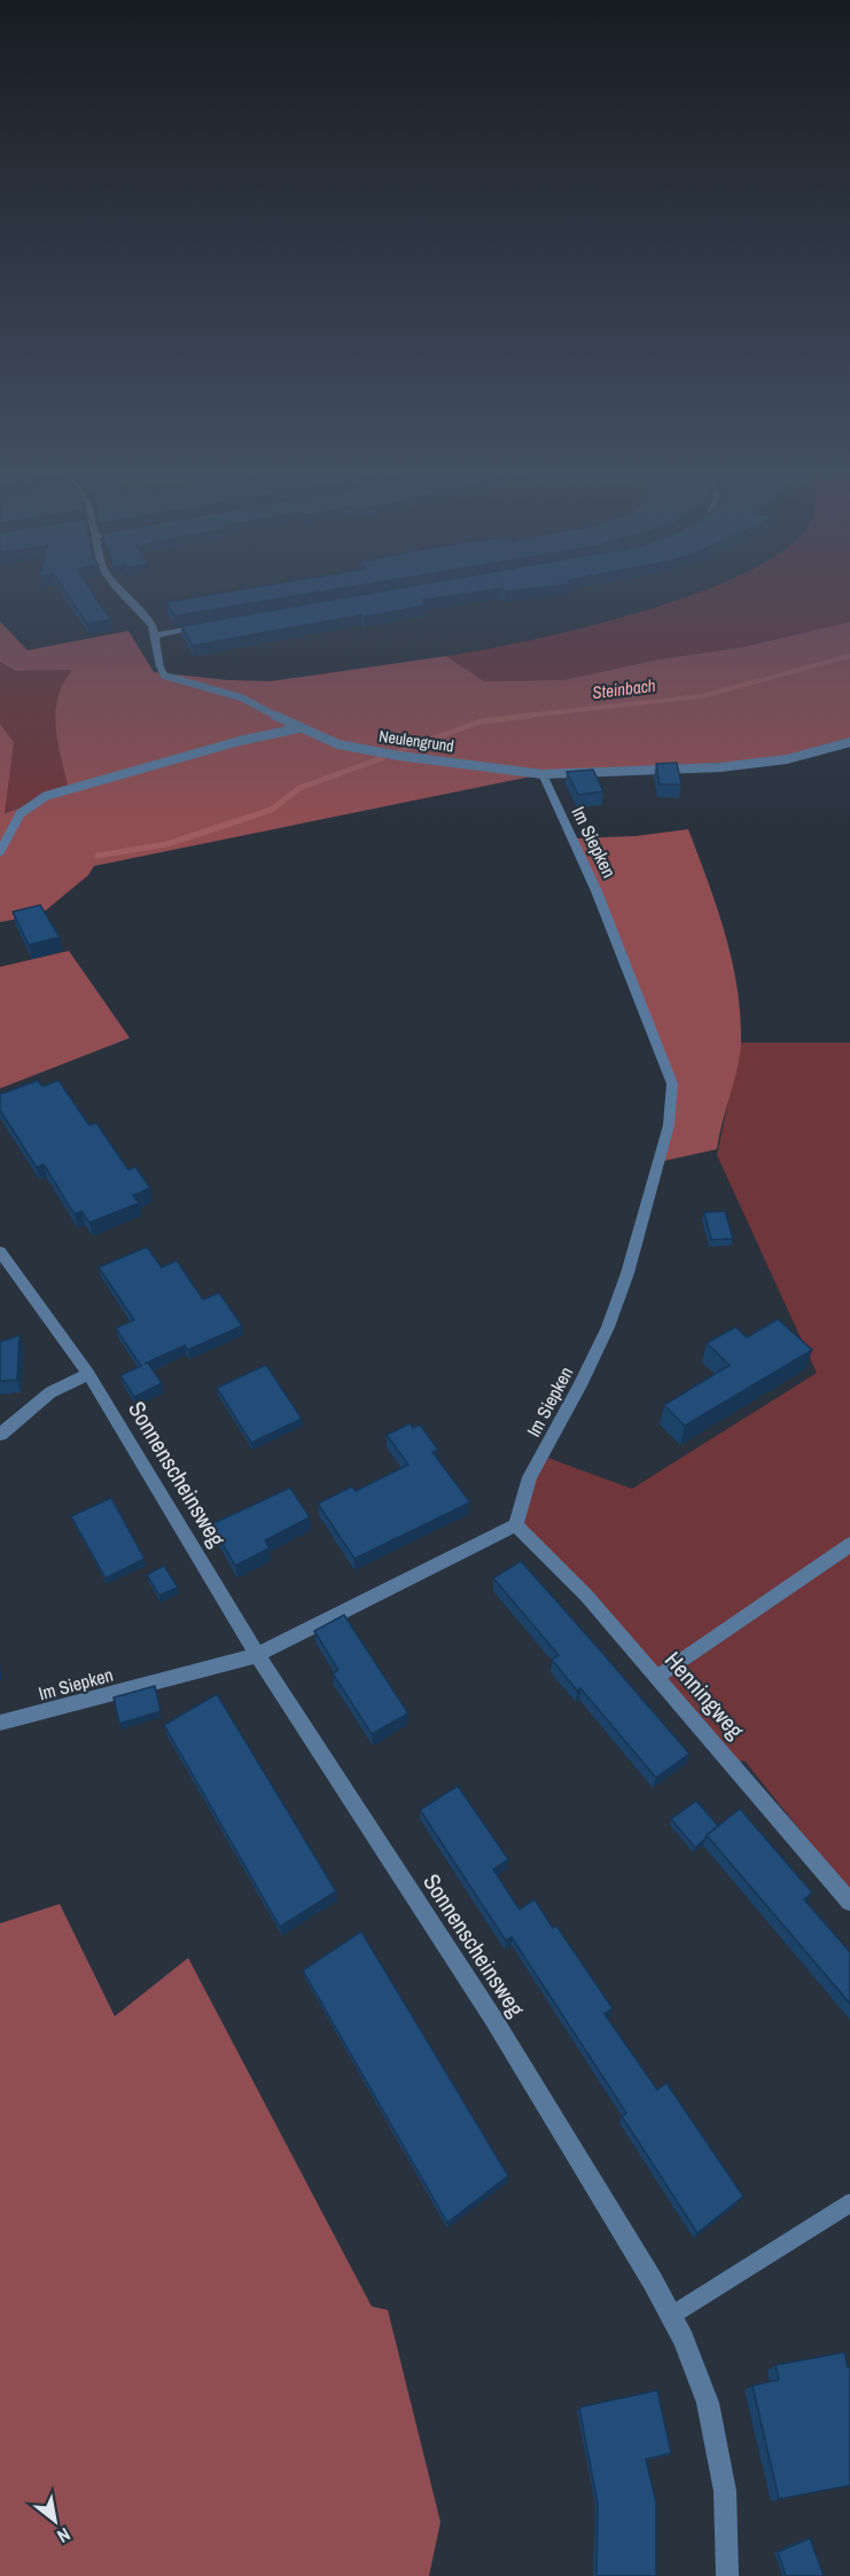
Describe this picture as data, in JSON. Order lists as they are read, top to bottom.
{
  "streets": {
    "street": [
      "Neulengrund",
      "Im Siepken",
      "Sonnenscheinsweg",
      "Henningweg"
    ]
  },
  "crossings": [
    ["Neulengrund", "Im Siepken"],
    ["Im Siepken", "Sonnenscheinsweg"],
    ["Im Siepken", "Henningweg"]
  ],
  "water": ["Steinbach"],
  "north": "bottom right"
}
